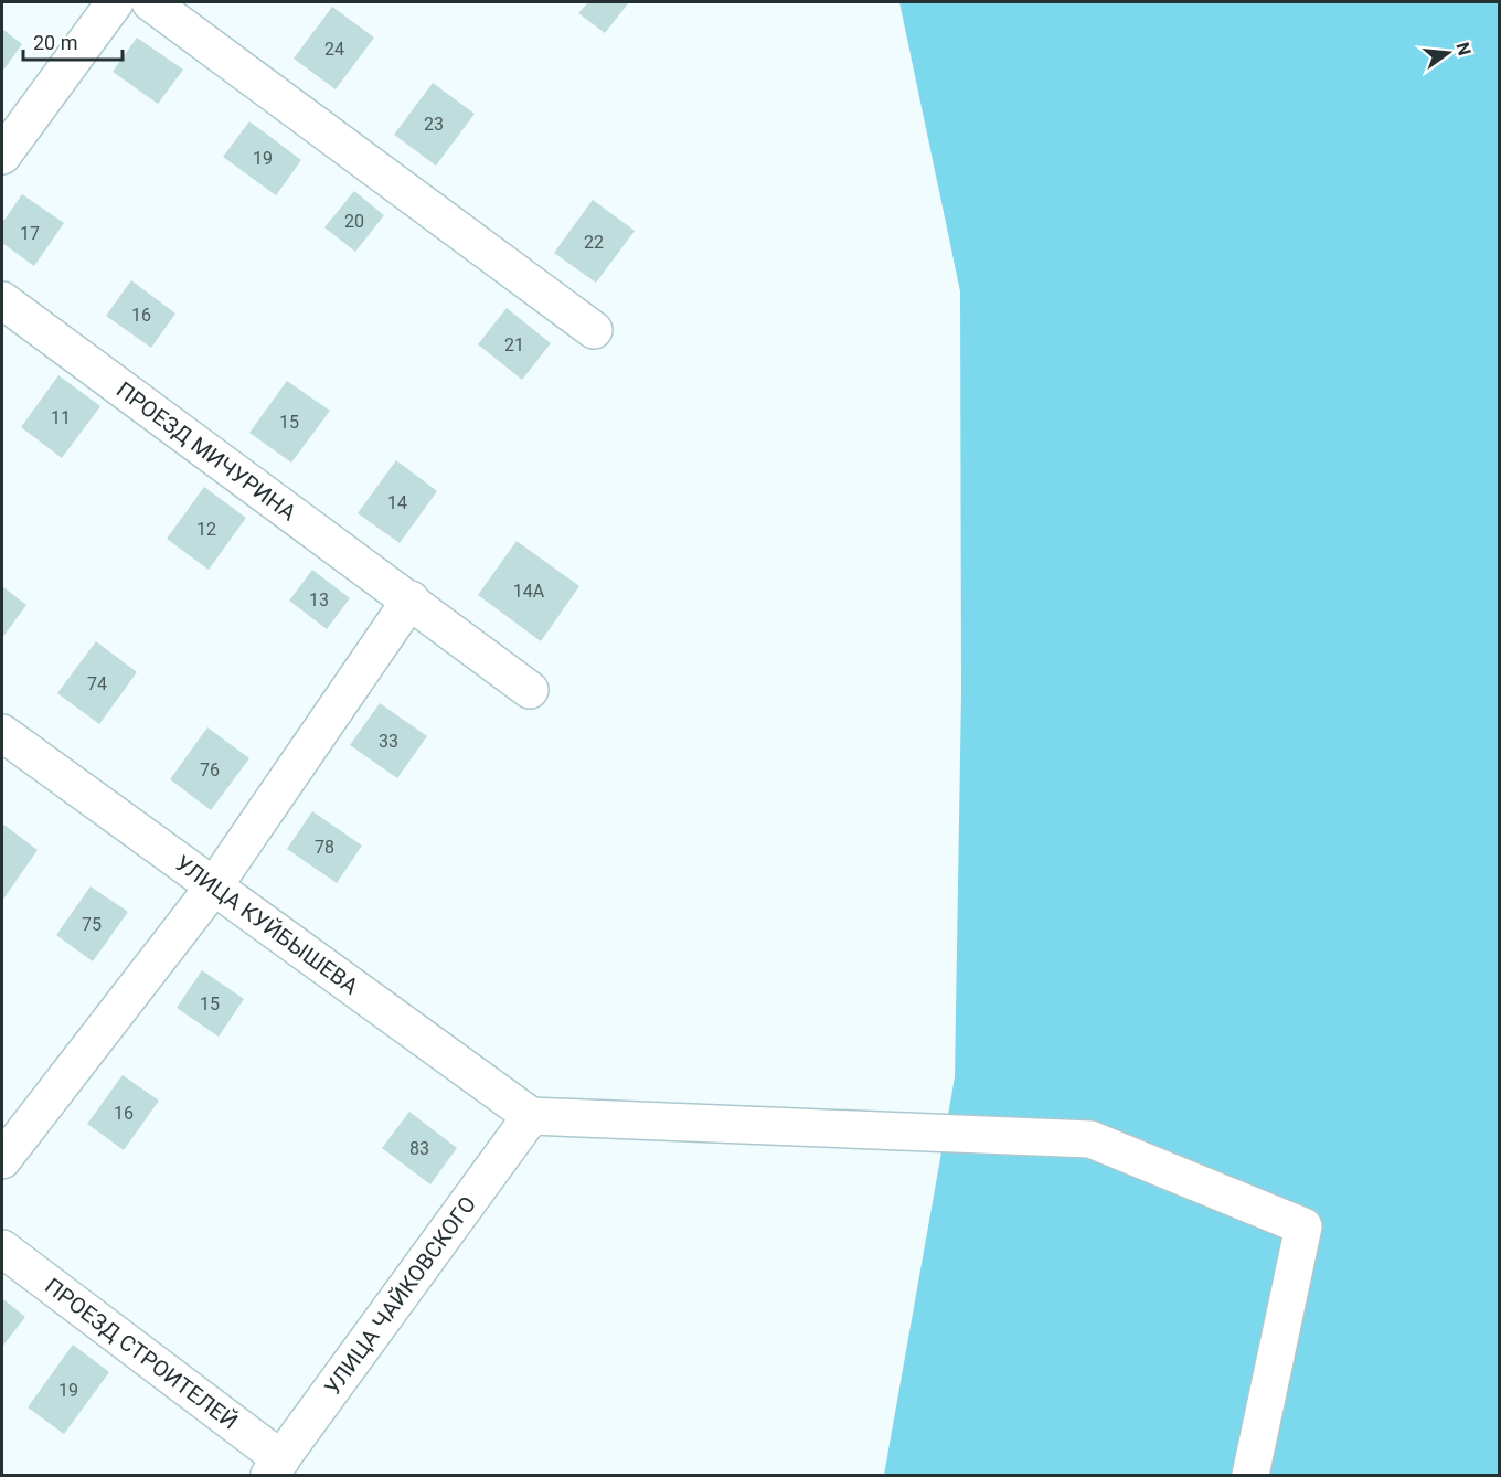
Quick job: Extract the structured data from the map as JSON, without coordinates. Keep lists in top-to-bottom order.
{
  "streets": {
    "street": [
      "ПРОЕЗД МИЧУРИНА",
      "УЛИЦА КУЙБЫШЕВА",
      "УЛИЦА ЧАЙКОВСКОГО",
      "ПРОЕЗД СТРОИТЕЛЕЙ"
    ]
  },
  "crossings": [
    ["УЛИЦА КУЙБЫШЕВА", "УЛИЦА ЧАЙКОВСКОГО"],
    ["УЛИЦА ЧАЙКОВСКОГО", "ПРОЕЗД СТРОИТЕЛЕЙ"]
  ],
  "house_numbers": [
    "24",
    "23",
    "19",
    "20",
    "17",
    "22",
    "16",
    "21",
    "11",
    "15",
    "14",
    "12",
    "14А",
    "13",
    "74",
    "33",
    "76",
    "78",
    "75",
    "15",
    "16",
    "83",
    "19"
  ],
  "scale_bar": "20 m",
  "north": "right"
}
